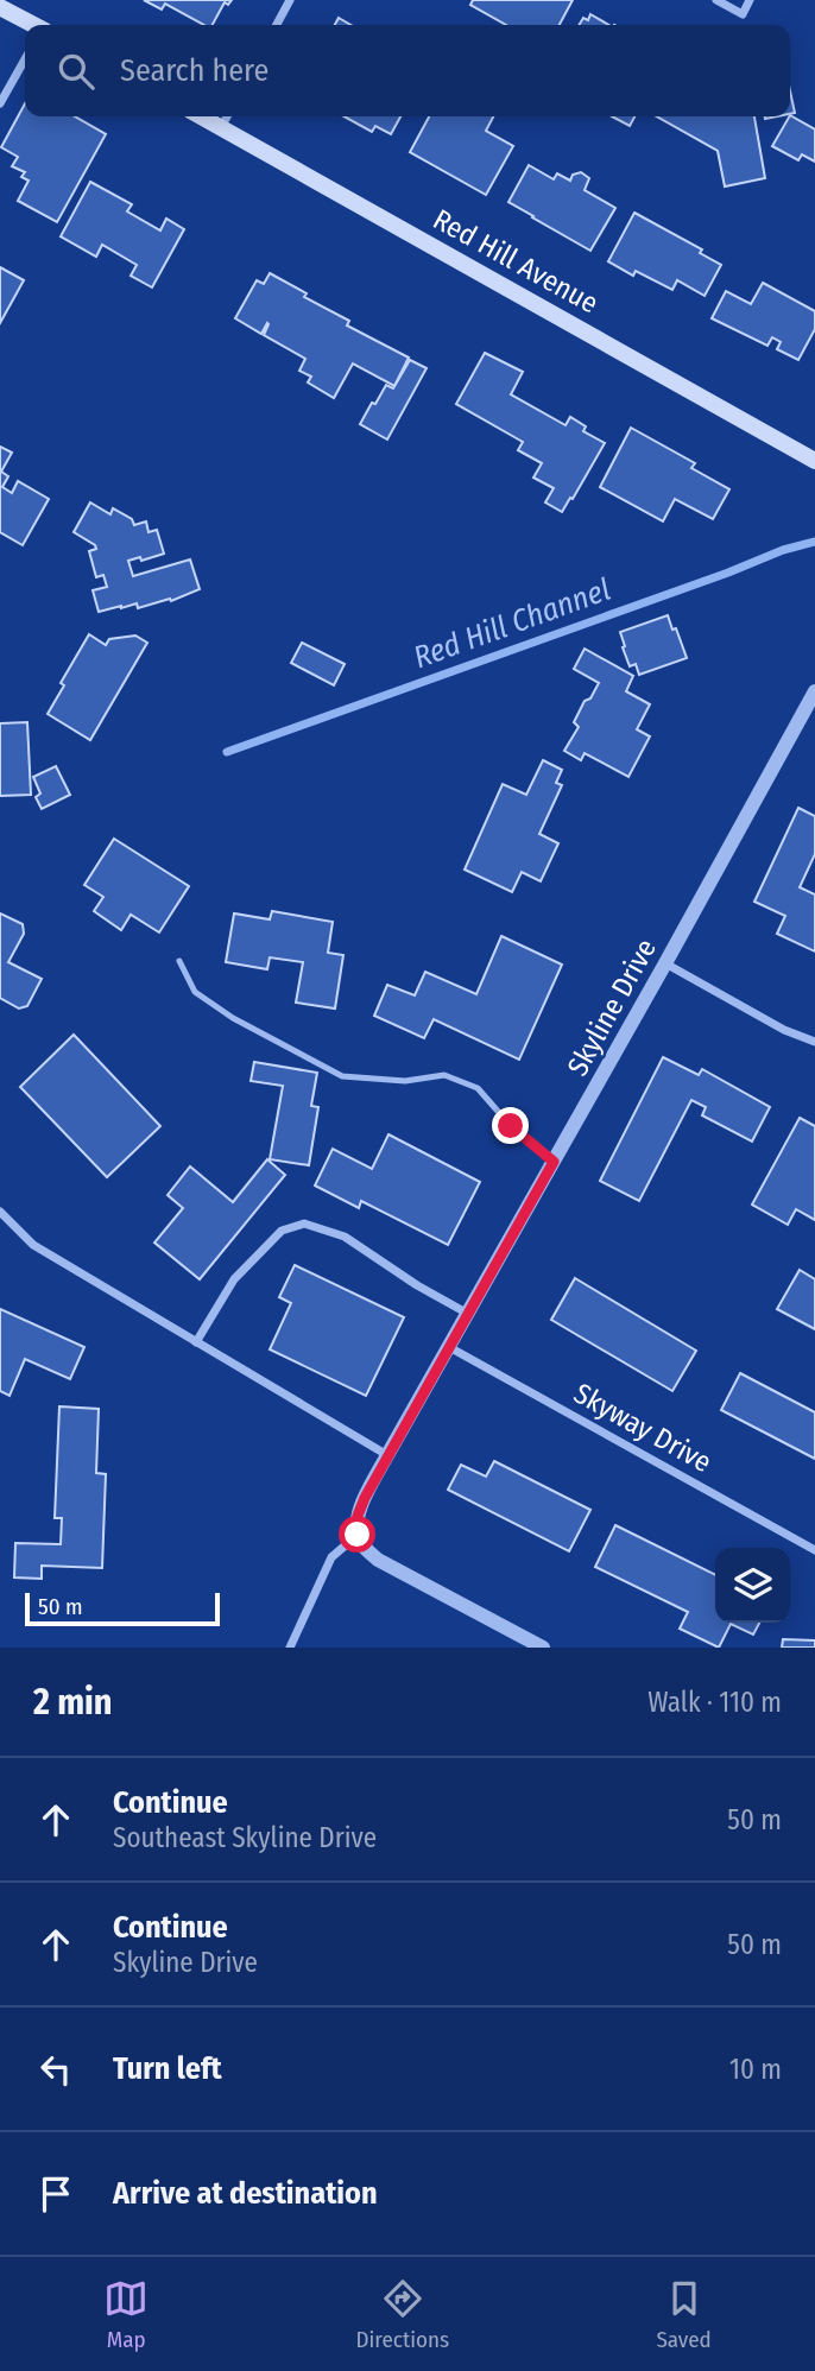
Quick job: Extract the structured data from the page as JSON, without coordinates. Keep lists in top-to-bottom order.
{
  "streets": {
    "main road": ["Red Hill Avenue"],
    "street": ["Skyline Drive", "Skyway Drive"]
  },
  "crossings": [
    ["Skyline Drive", "Skyway Drive"]
  ],
  "water": ["Red Hill Channel"],
  "scale_bar": "50 m",
  "page": {
    "search": "Search here",
    "scale": "50 m",
    "heading": ["2 min", "Walk · 110 m"],
    "list": [
      ["Continue", "Southeast Skyline Drive", "50 m"],
      ["Continue", "Skyline Drive", "50 m"],
      ["Turn left", "10 m"],
      "Arrive at destination"
    ],
    "nav": ["Map", "Directions", "Saved"]
  }
}
